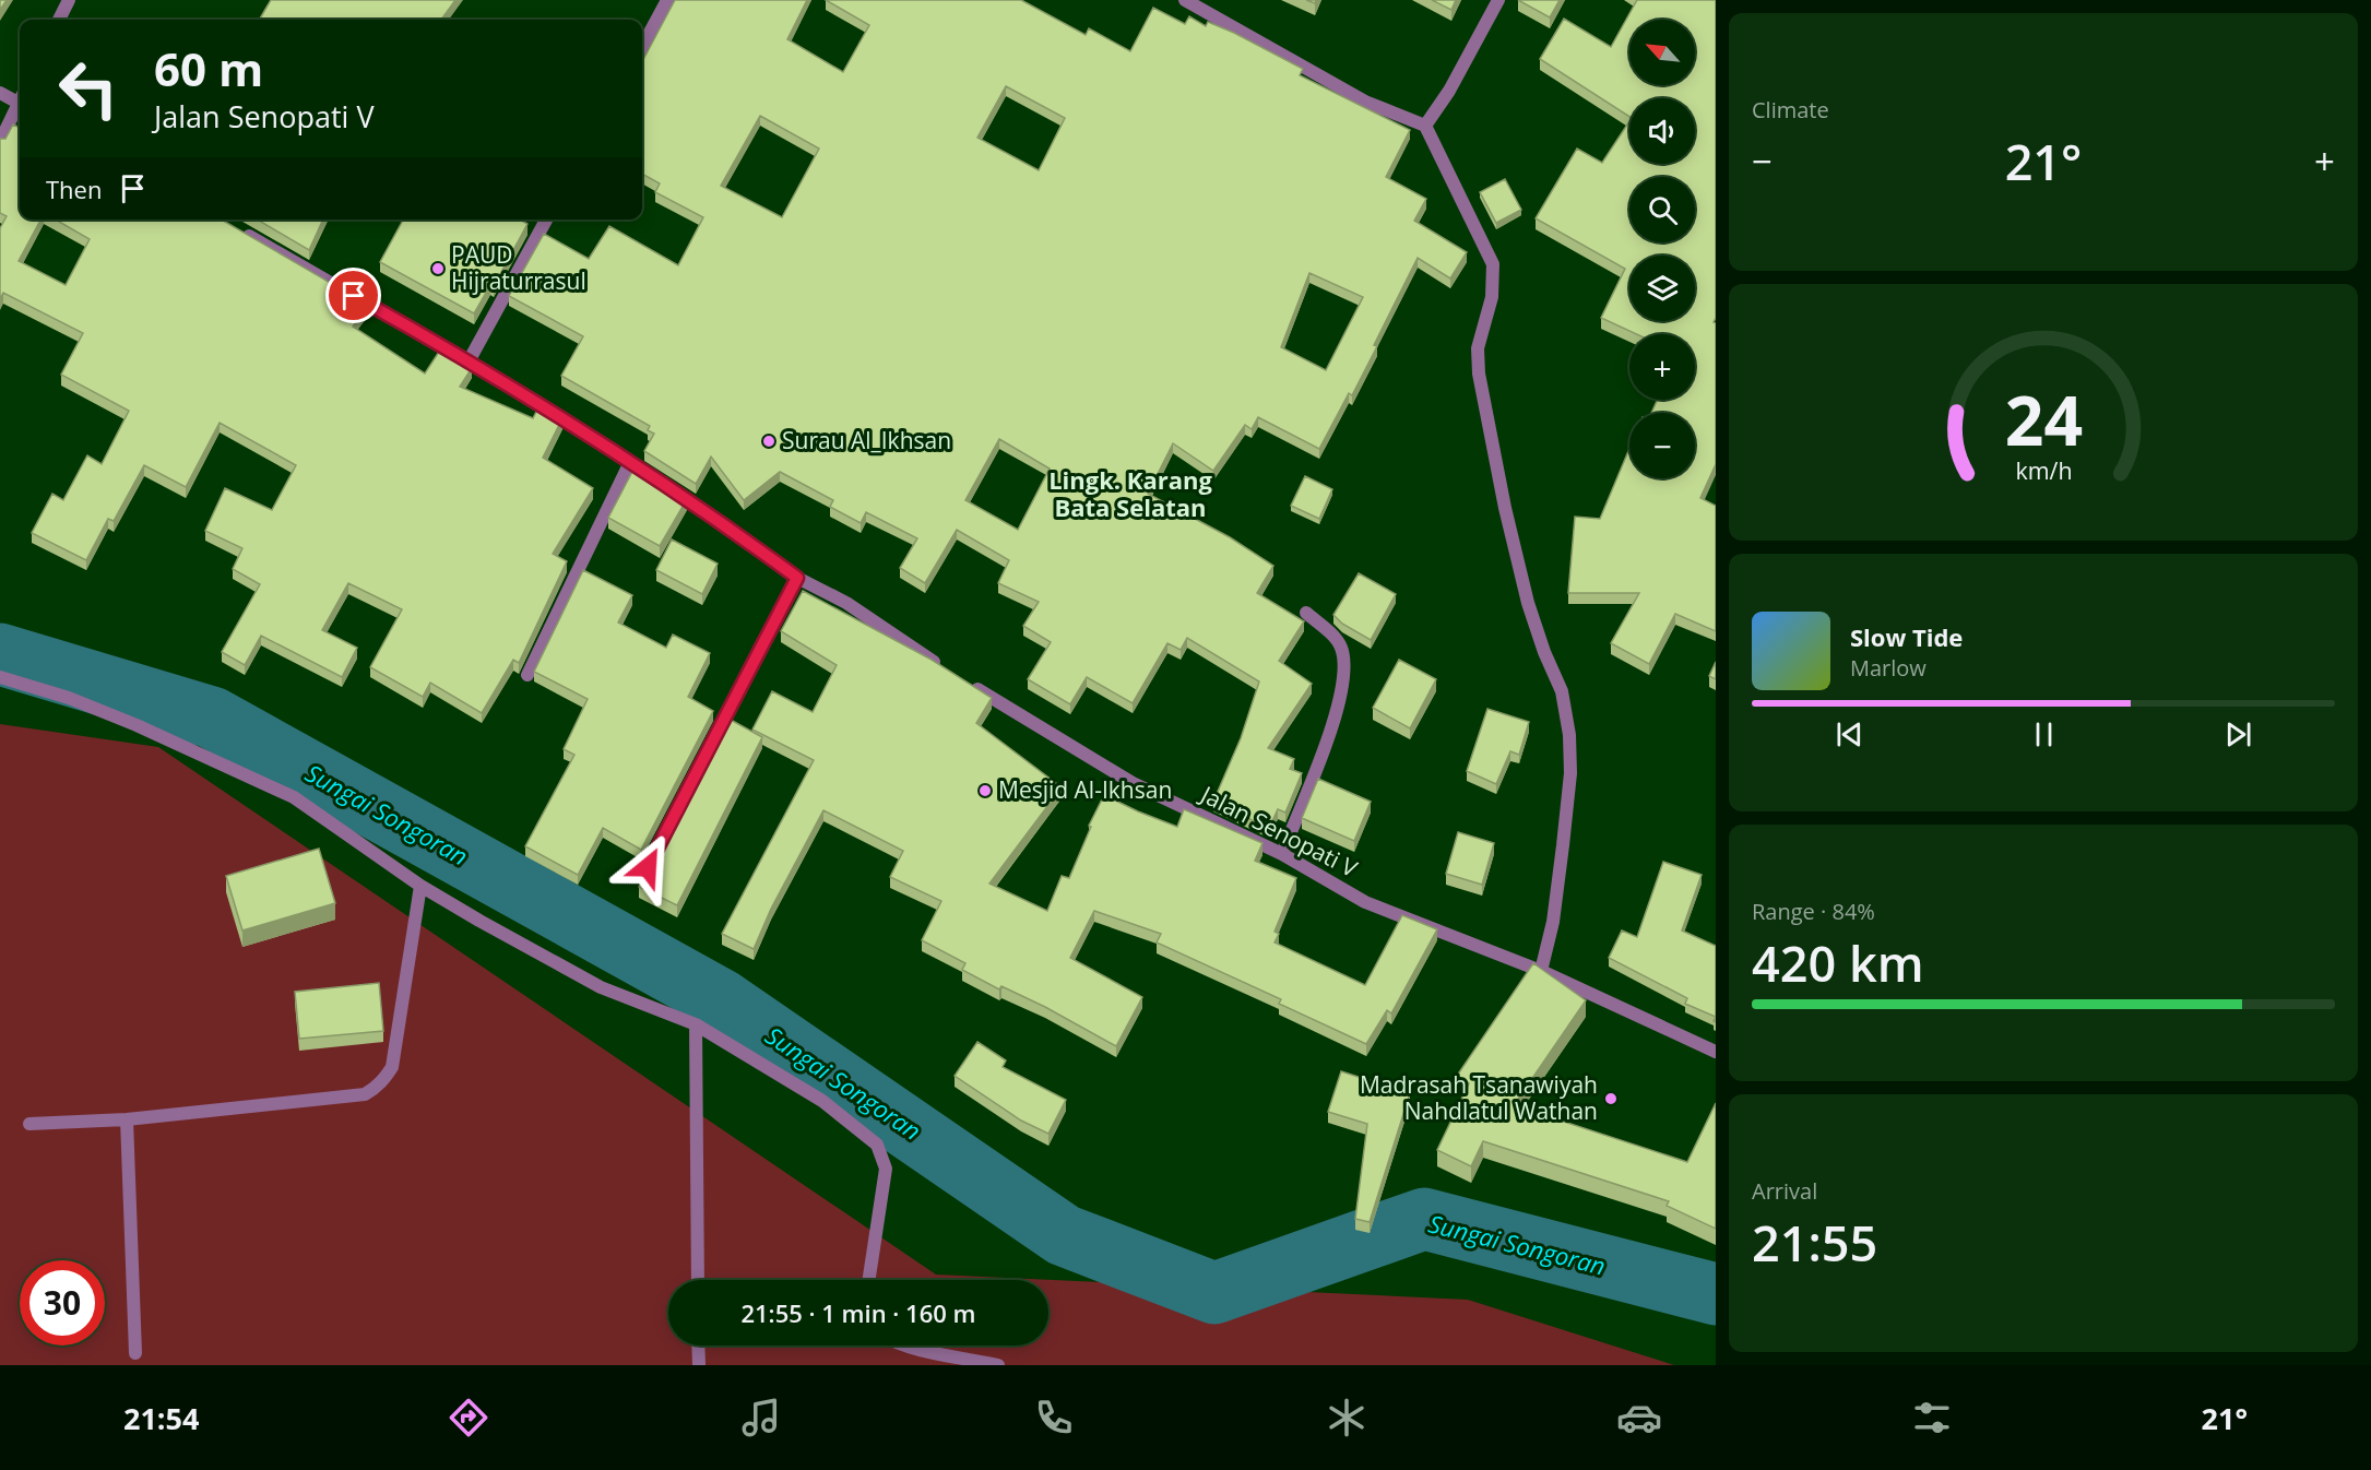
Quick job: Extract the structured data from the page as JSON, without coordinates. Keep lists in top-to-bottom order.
{
  "streets": {
    "street": ["Jalan Senopati V"]
  },
  "districts": ["Lingk. Karang Bata Selatan"],
  "water": ["Sungai Songoran"],
  "places": [
    "PAUD Hijraturrasul",
    "Surau Al_Ikhsan",
    "Mesjid Al-Ikhsan",
    "Madrasah Tsanawiyah Nahdlatul Wathan"
  ],
  "north": "top left",
  "page": {
    "tile": [
      "Climate",
      ["Range · 84%", "420 km"],
      ["Arrival", "21:55"]
    ],
    "map_buttons": ["+", "−"],
    "turn": ["60 m", "Jalan Senopati V"],
    "heat": ["−", "21°", "+"],
    "then": "Then",
    "song": ["Slow Tide", "Marlow"],
    "limit": "30",
    "trip": "21:55 · 1 min · 160 m",
    "tabs": ["21:54", "21°"],
    "gauge": ["24", "km/h"]
  }
}
